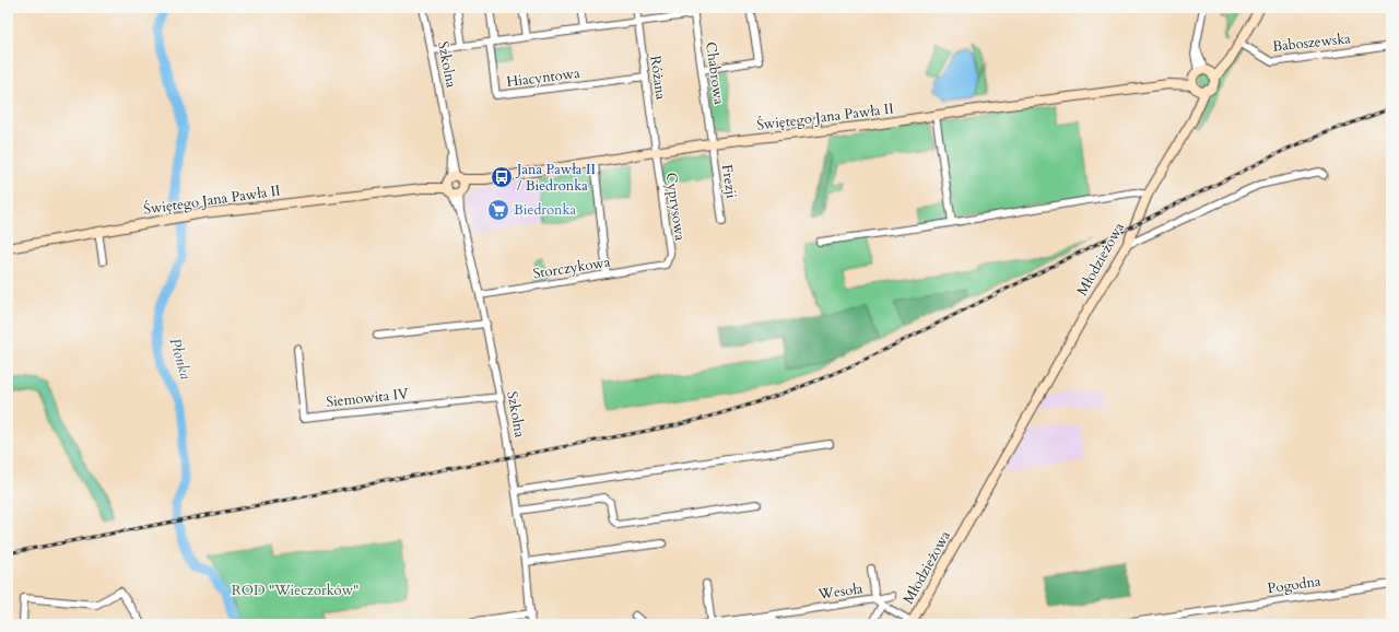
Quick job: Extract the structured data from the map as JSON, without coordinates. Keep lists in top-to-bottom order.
{
  "streets": {
    "street": [
      "Baboszewska",
      "Szkolna",
      "Chabrowa",
      "Hiacyntowa",
      "Różana",
      "Świętego Jana Pawła II",
      "Frezji",
      "Cyprysowa",
      "Młodzieżowa",
      "Storczykowa",
      "Siemowita IV",
      "Pogodna",
      "Wesoła"
    ]
  },
  "crossings": [
    ["Szkolna", "Świętego Jana Pawła II"],
    ["Szkolna", "Storczykowa"],
    ["Szkolna", "Siemowita IV"],
    ["Chabrowa", "Świętego Jana Pawła II"],
    ["Chabrowa", "Frezji"],
    ["Hiacyntowa", "Różana"],
    ["Różana", "Świętego Jana Pawła II"],
    ["Różana", "Cyprysowa"],
    ["Świętego Jana Pawła II", "Frezji"],
    ["Świętego Jana Pawła II", "Cyprysowa"],
    ["Świętego Jana Pawła II", "Młodzieżowa"],
    ["Cyprysowa", "Storczykowa"],
    ["Młodzieżowa", "Wesoła"]
  ],
  "water": ["Płonka"],
  "parks": ["ROD \"Wieczorków\""],
  "places": {
    "bus stop": ["Jana Pawła II / Biedronka"],
    "supermarket": ["Biedronka"]
  }
}
